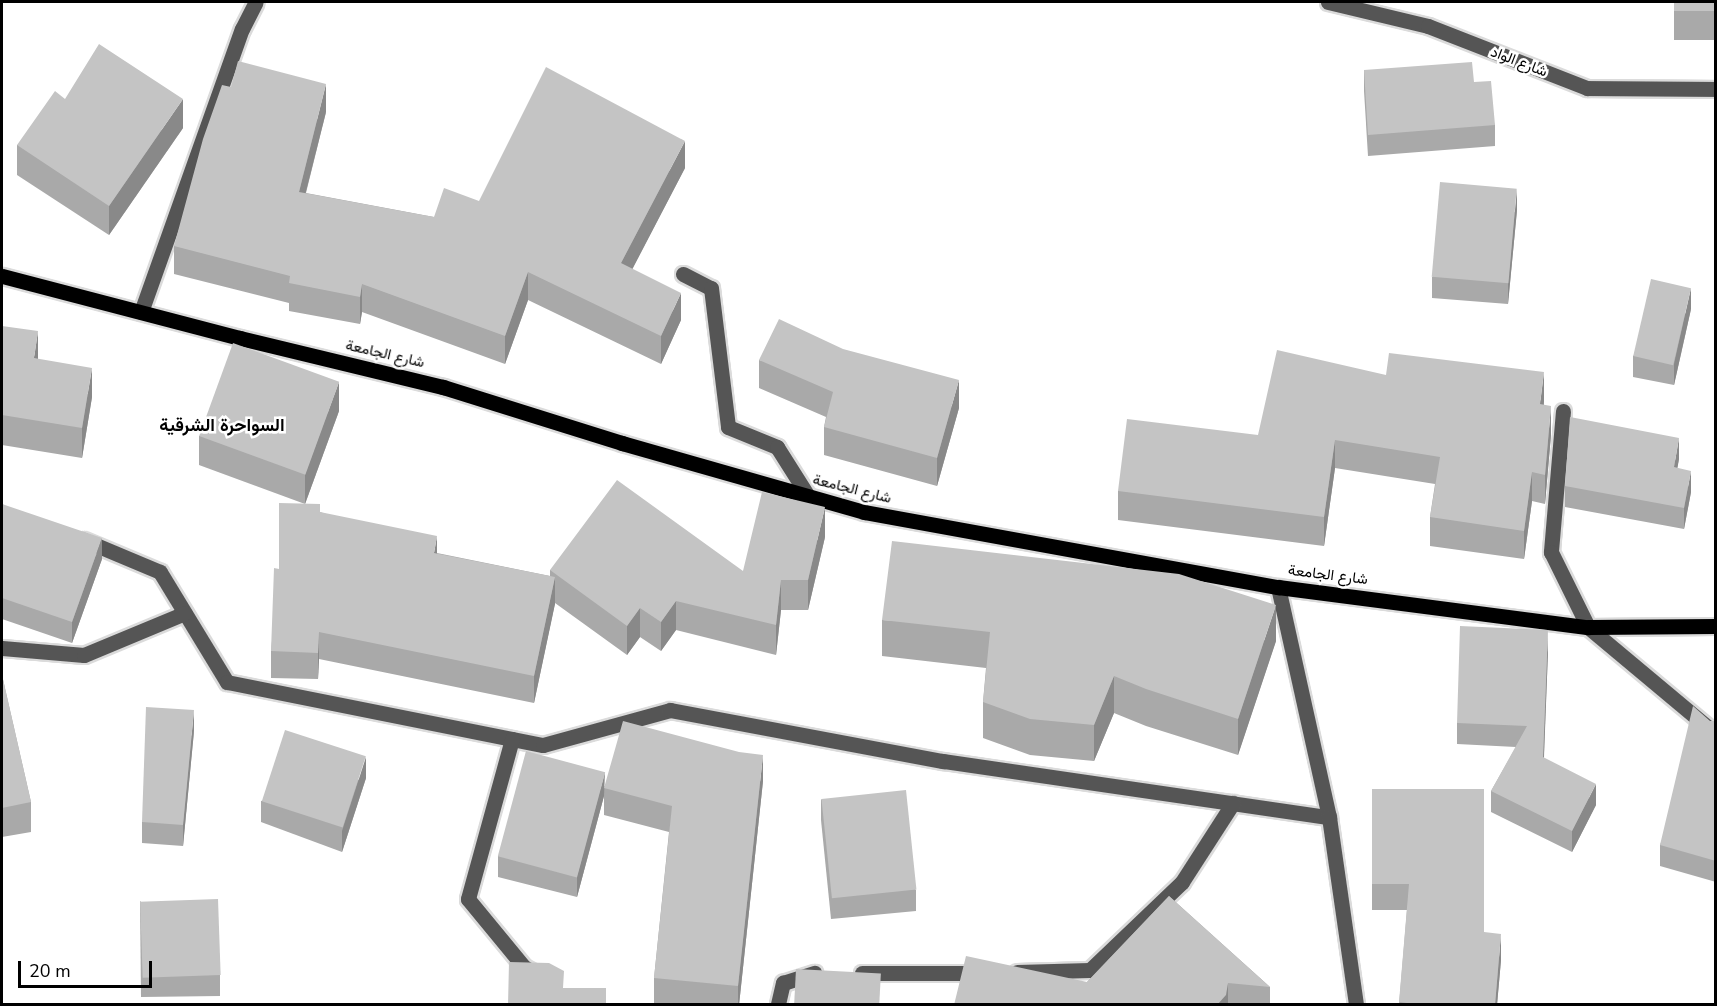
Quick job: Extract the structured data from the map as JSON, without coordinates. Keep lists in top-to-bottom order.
{
  "streets": {
    "main road": ["شارع الجامعة"],
    "street": ["شارع الواد"]
  },
  "districts": ["السواحرة الشرقية"],
  "scale_bar": "20 m"
}
